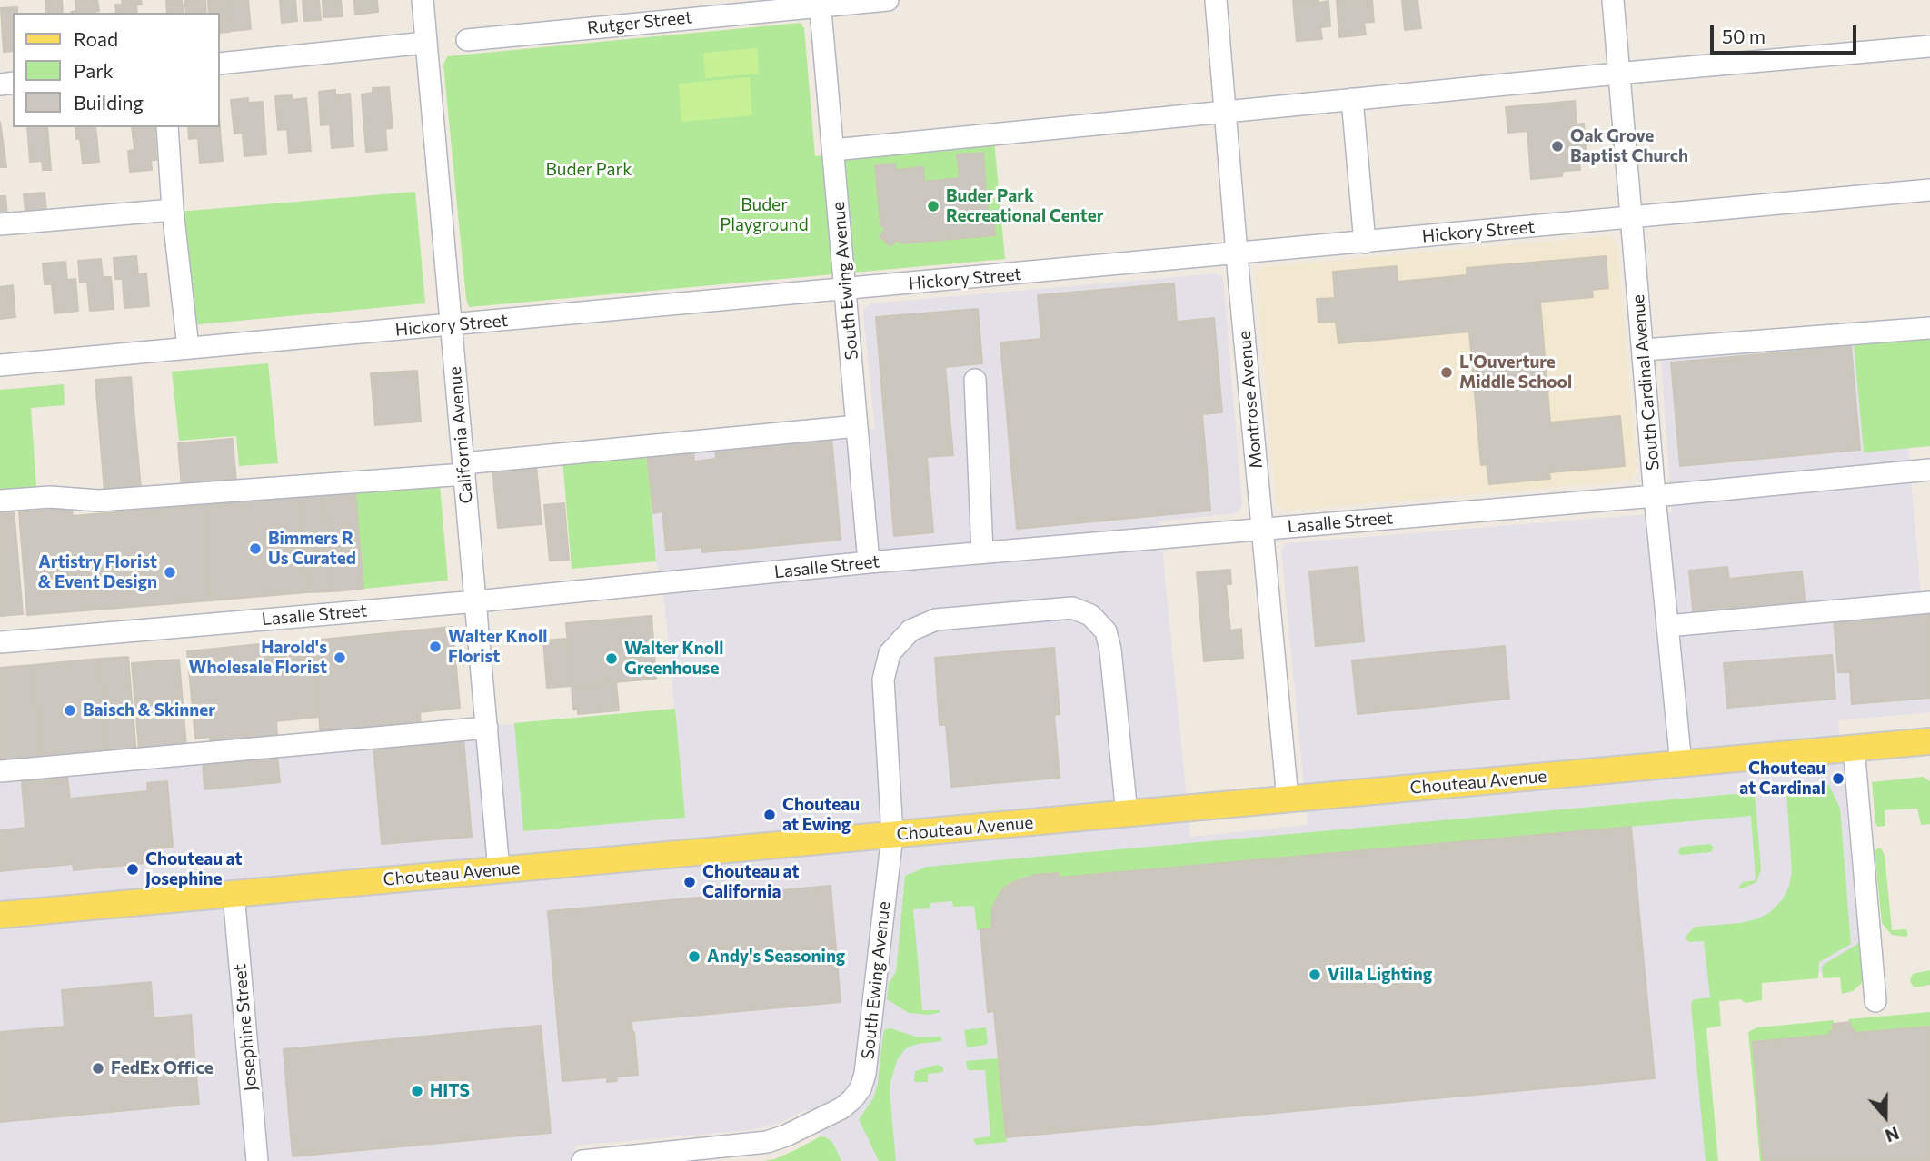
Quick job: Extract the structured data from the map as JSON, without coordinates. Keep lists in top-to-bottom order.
{
  "streets": {
    "main road": ["Chouteau Avenue"],
    "street": [
      "Rutger Street",
      "Hickory Street",
      "South Ewing Avenue",
      "South Cardinal Avenue",
      "Montrose Avenue",
      "California Avenue",
      "Lasalle Street",
      "Josephine Street"
    ]
  },
  "crossings": [
    ["Rutger Street", "South Ewing Avenue"],
    ["Hickory Street", "South Ewing Avenue"],
    ["Hickory Street", "South Cardinal Avenue"],
    ["Hickory Street", "Montrose Avenue"],
    ["Hickory Street", "California Avenue"],
    ["South Ewing Avenue", "Lasalle Street"],
    ["South Ewing Avenue", "Chouteau Avenue"],
    ["South Cardinal Avenue", "Lasalle Street"],
    ["South Cardinal Avenue", "Chouteau Avenue"],
    ["Montrose Avenue", "Lasalle Street"],
    ["Montrose Avenue", "Chouteau Avenue"],
    ["California Avenue", "Lasalle Street"],
    ["California Avenue", "Chouteau Avenue"],
    ["Chouteau Avenue", "Josephine Street"]
  ],
  "parks": ["Buder Park", "Buder Playground"],
  "places": [
    "Oak Grove Baptist Church",
    "Buder Park Recreational Center",
    "L'Ouverture Middle School",
    "Bimmers R Us Curated",
    "Artistry Florist & Event Design",
    "Walter Knoll Florist",
    "Harold's Wholesale Florist",
    "Walter Knoll Greenhouse",
    "Baisch & Skinner",
    "Chouteau at Cardinal",
    "Chouteau at Ewing",
    "Chouteau at Josephine",
    "Chouteau at California",
    "Andy's Seasoning",
    "Villa Lighting",
    "FedEx Office",
    "HITS"
  ],
  "legend": ["Road", "Park", "Building"],
  "scale_bar": "50 m",
  "north": "bottom"
}
